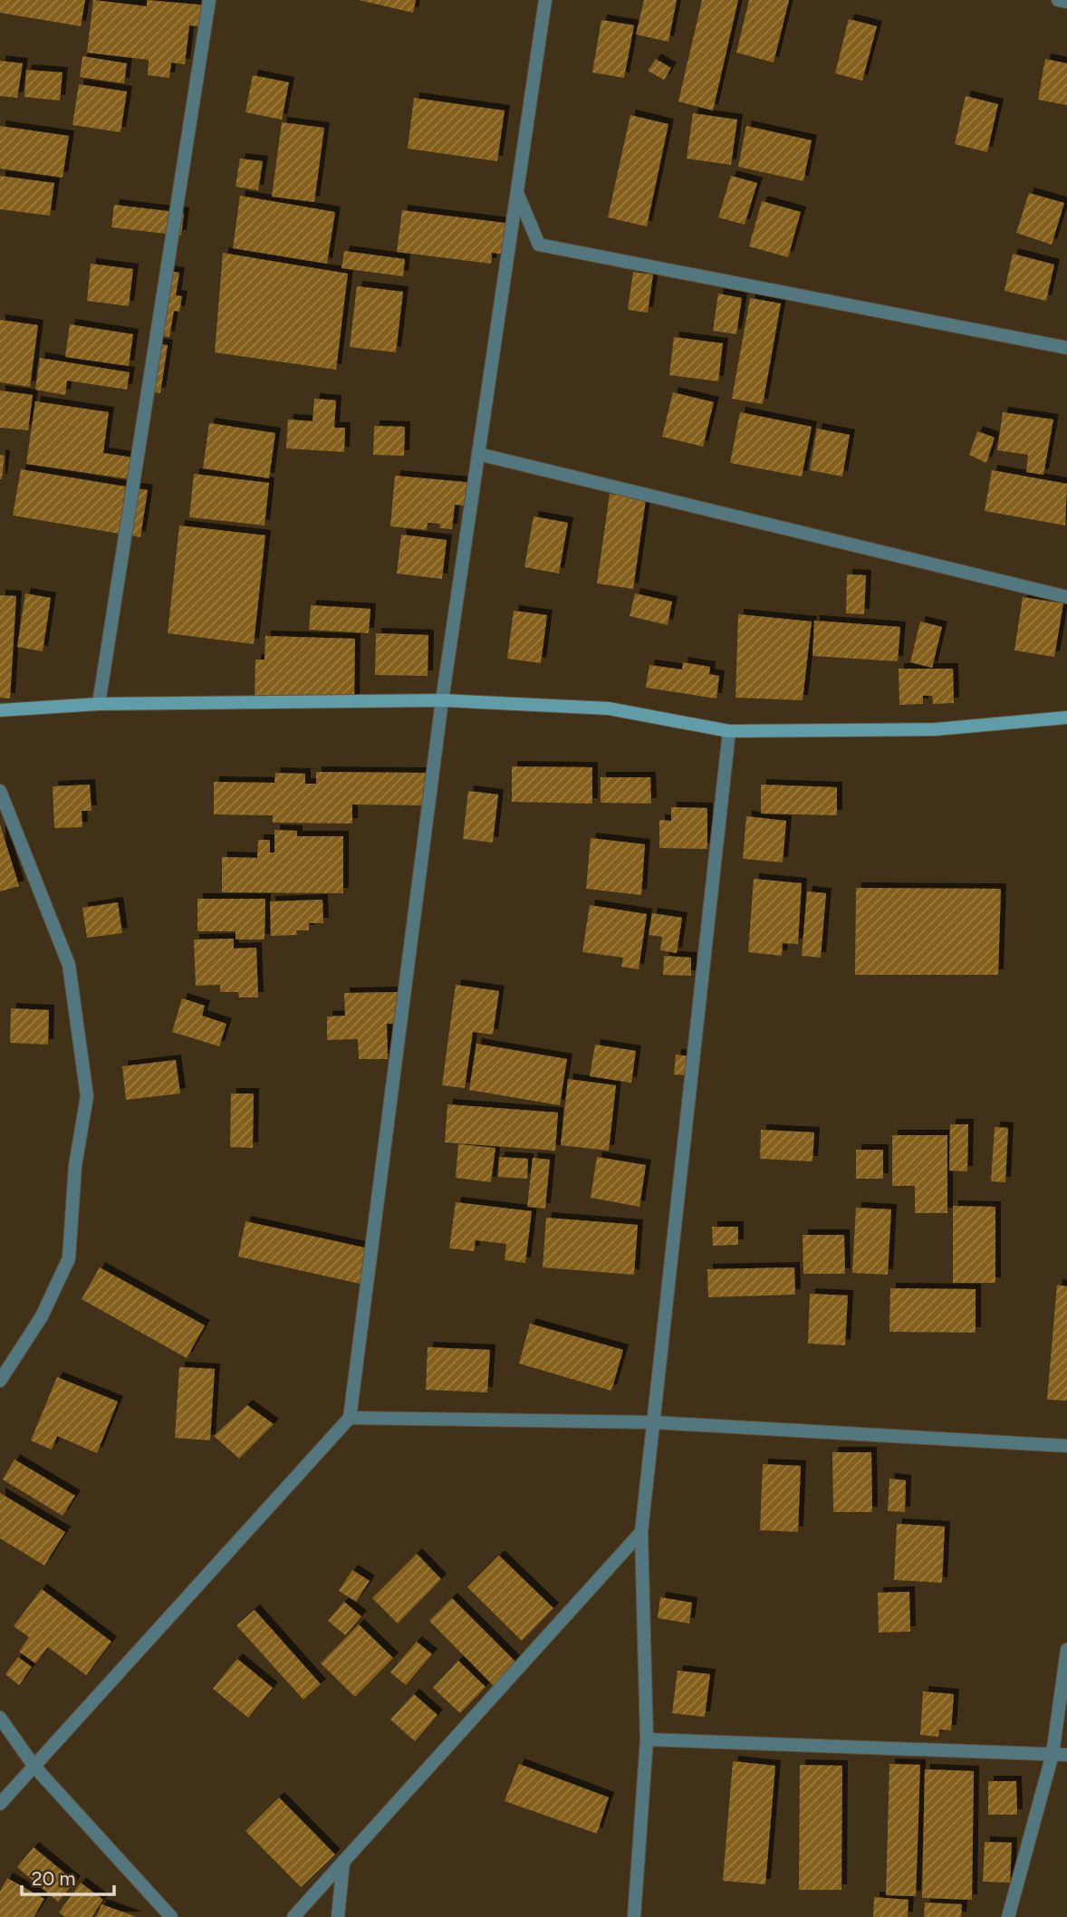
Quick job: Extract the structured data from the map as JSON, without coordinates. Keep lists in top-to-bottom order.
{
  "scale_bar": "20 m"
}
